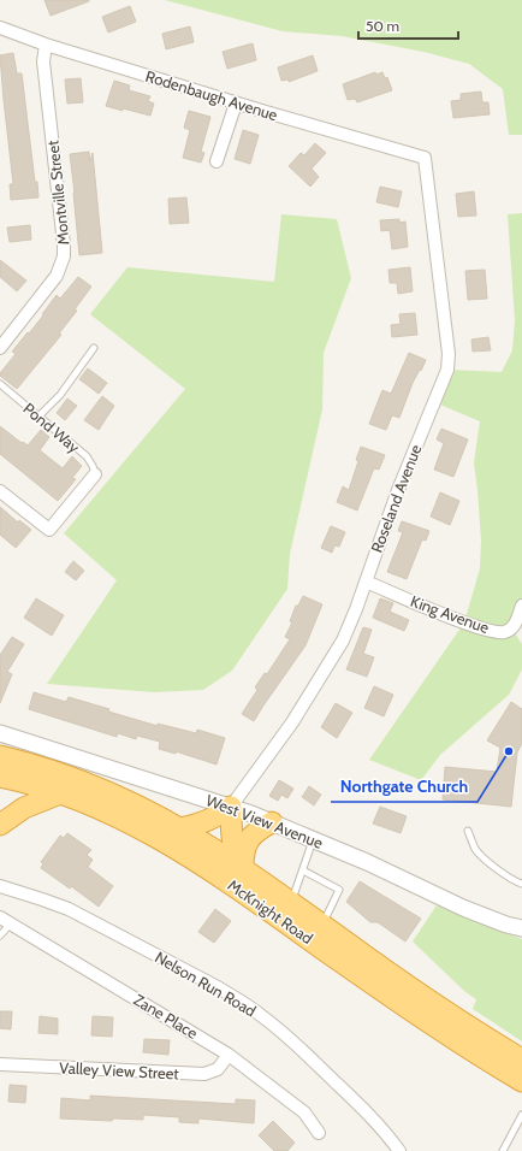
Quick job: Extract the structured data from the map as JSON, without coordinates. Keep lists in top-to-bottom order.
{
  "streets": {
    "highway": ["McKnight Road"],
    "street": [
      "Rodenbaugh Avenue",
      "Montville Street",
      "Roseland Avenue",
      "King Avenue",
      "West View Avenue",
      "Nelson Run Road",
      "Zane Place",
      "Valley View Street"
    ],
    "lane": ["Pond Way"]
  },
  "crossings": [
    ["Rodenbaugh Avenue", "Montville Street"],
    ["Rodenbaugh Avenue", "Roseland Avenue"],
    ["Roseland Avenue", "King Avenue"],
    ["Roseland Avenue", "West View Avenue"],
    ["Zane Place", "Valley View Street"]
  ],
  "places": ["Northgate Church"],
  "scale_bar": "50 m"
}
